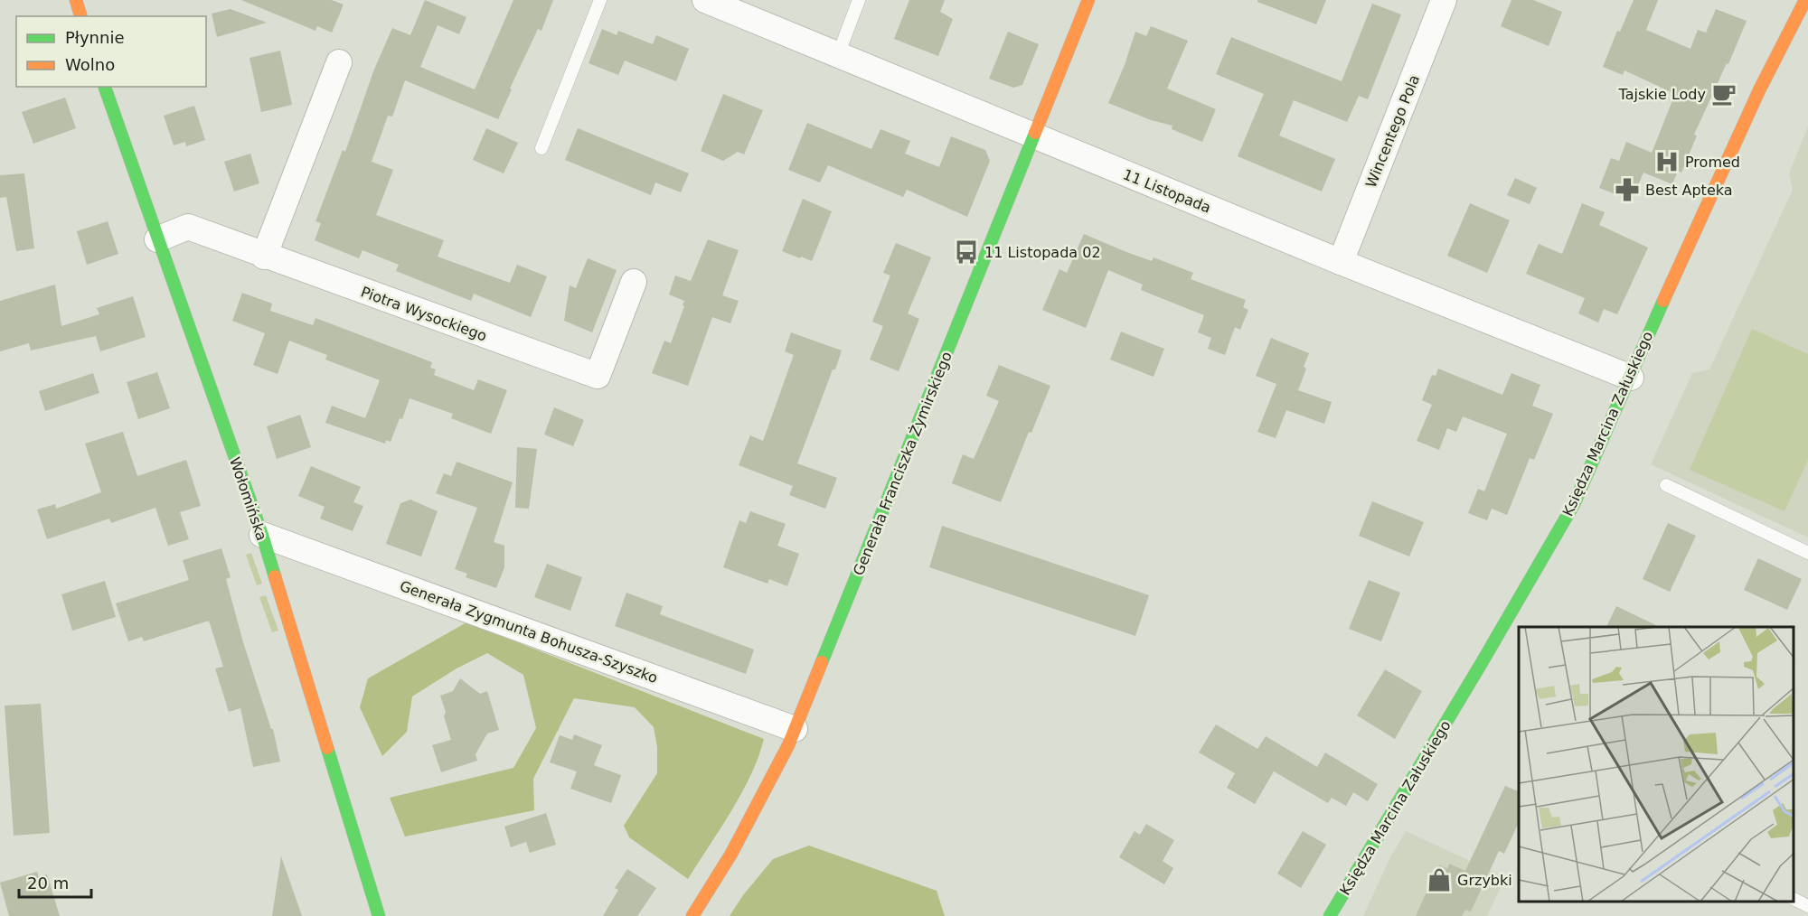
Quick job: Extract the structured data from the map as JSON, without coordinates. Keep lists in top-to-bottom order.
{
  "streets": {
    "street": [
      "Wincentego Pola",
      "11 Listopada",
      "Piotra Wysockiego",
      "Księdza Marcina Załuskiego",
      "Generała Franciszka Żymirskiego",
      "Wołomińska",
      "Generała Zygmunta Bohusza-Szyszko"
    ]
  },
  "crossings": [
    ["Wincentego Pola", "11 Listopada"],
    ["11 Listopada", "Księdza Marcina Załuskiego"],
    ["11 Listopada", "Generała Franciszka Żymirskiego"],
    ["Piotra Wysockiego", "Wołomińska"],
    ["Generała Franciszka Żymirskiego", "Generała Zygmunta Bohusza-Szyszko"],
    ["Wołomińska", "Generała Zygmunta Bohusza-Szyszko"]
  ],
  "places": {
    "cafe": ["Tajskie Lody"],
    "hospital": ["Promed"],
    "pharmacy": ["Best Apteka"],
    "bus stop": ["11 Listopada 02"],
    "shop": ["Grzybki"]
  },
  "legend": ["Płynnie", "Wolno"],
  "scale_bar": "20 m"
}
